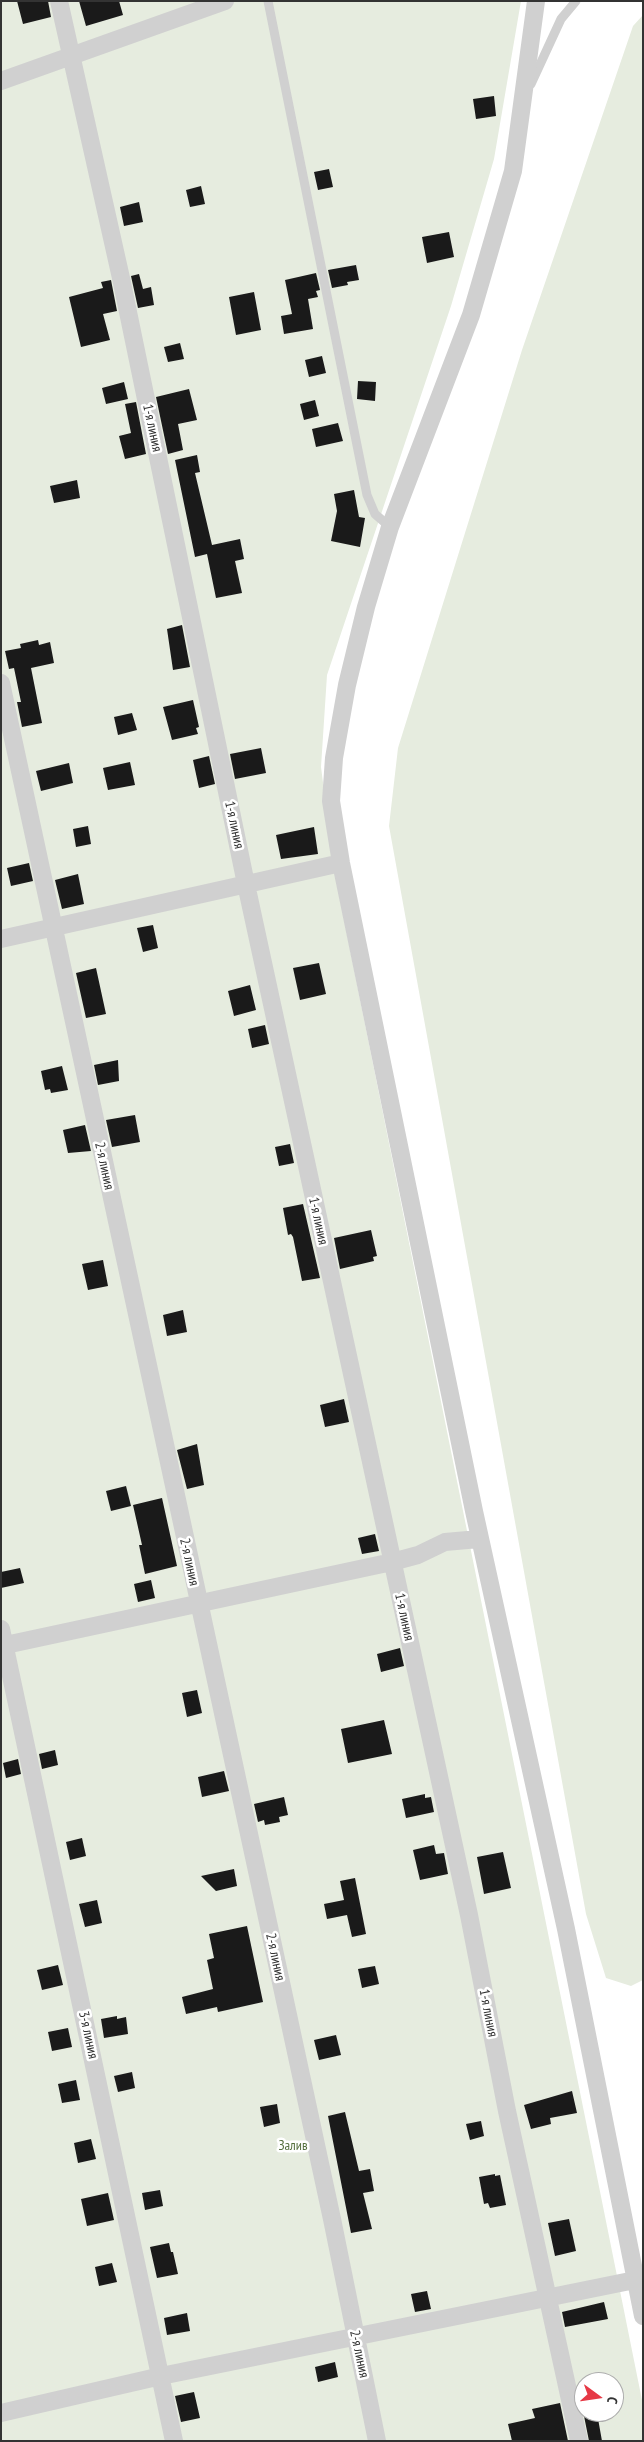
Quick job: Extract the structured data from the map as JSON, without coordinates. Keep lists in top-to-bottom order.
{
  "streets": {
    "street": ["1-я линия", "2-я линия", "3-я линия"]
  },
  "parks": ["Залив"],
  "north": "right"
}
